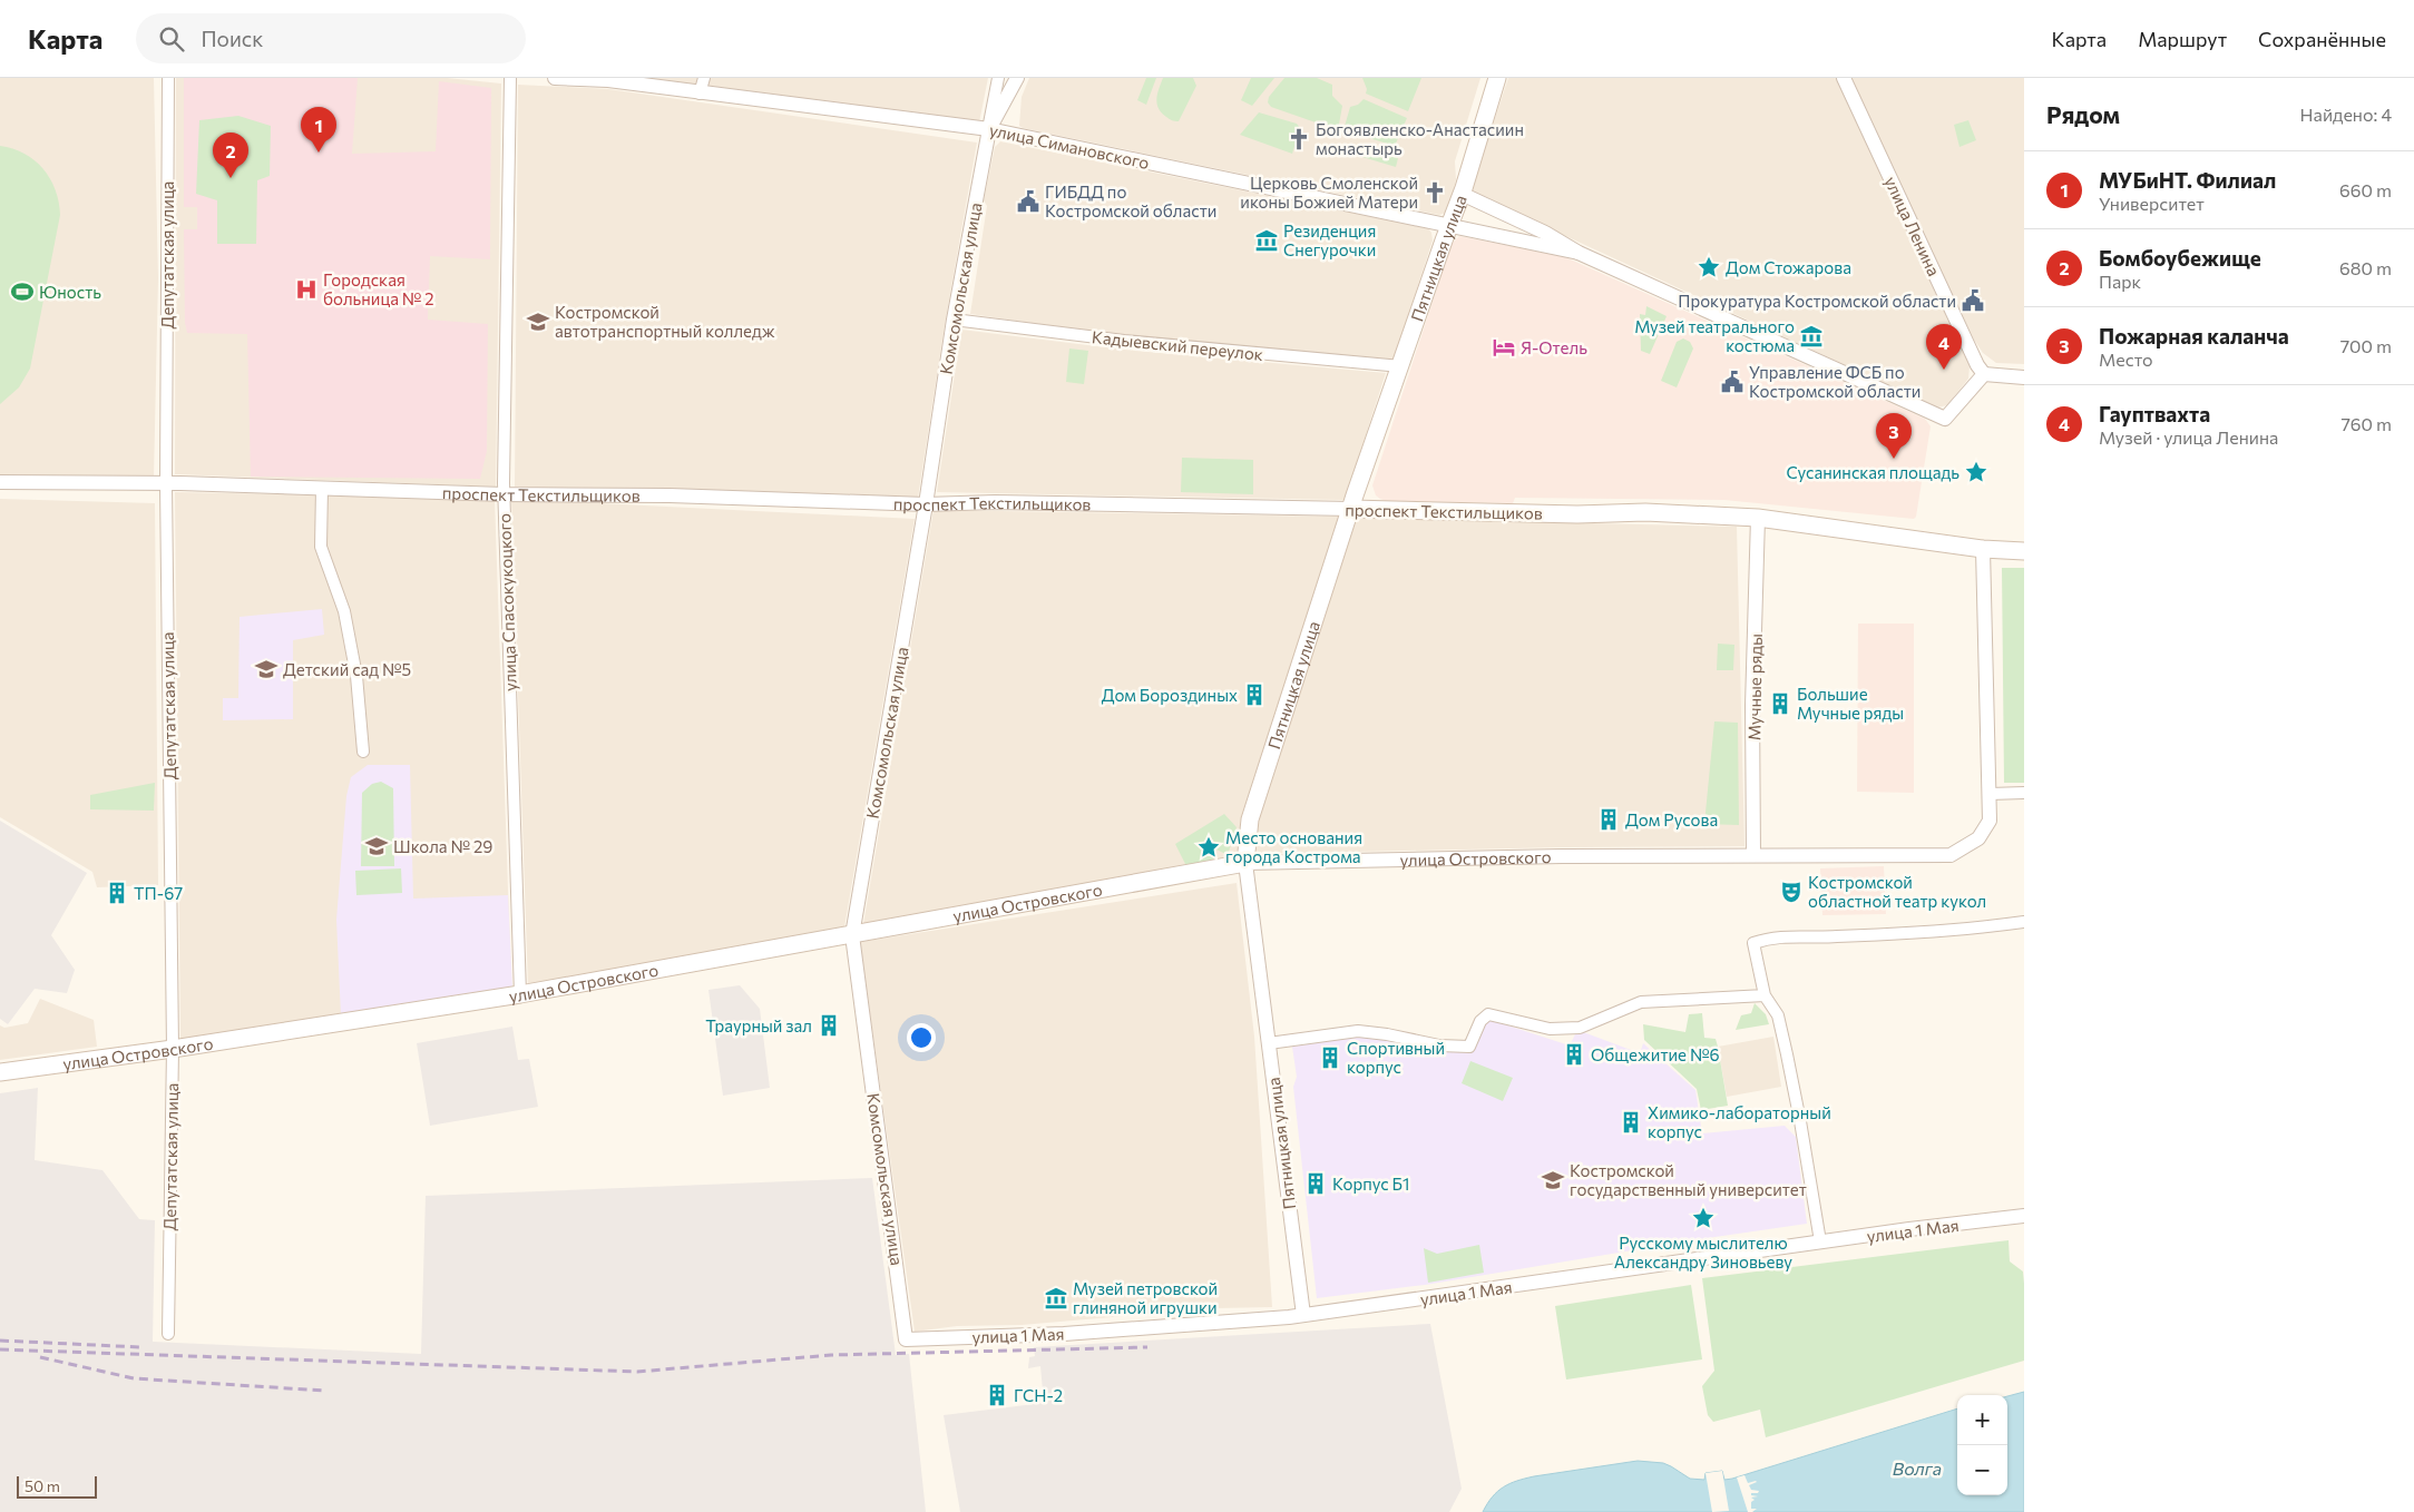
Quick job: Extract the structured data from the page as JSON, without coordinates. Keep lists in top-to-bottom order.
{
  "streets": {
    "main road": ["Пятницкая улица", "проспект Текстильщиков", "улица Островского"],
    "street": [
      "улица Симановского",
      "улица Ленина",
      "Депутатская улица",
      "Комсомольская улица",
      "Кадыевский переулок",
      "улица Спасокукоцкого",
      "Мучные ряды",
      "улица 1 Мая"
    ]
  },
  "crossings": [
    ["улица Симановского", "улица Ленина"],
    ["улица Симановского", "Пятницкая улица"],
    ["улица Симановского", "Комсомольская улица"],
    ["Депутатская улица", "проспект Текстильщиков"],
    ["Депутатская улица", "улица Островского"],
    ["Пятницкая улица", "Кадыевский переулок"],
    ["Пятницкая улица", "проспект Текстильщиков"],
    ["Пятницкая улица", "улица Островского"],
    ["Пятницкая улица", "улица 1 Мая"],
    ["Комсомольская улица", "Кадыевский переулок"],
    ["Комсомольская улица", "проспект Текстильщиков"],
    ["Комсомольская улица", "улица Островского"],
    ["Комсомольская улица", "улица 1 Мая"],
    ["проспект Текстильщиков", "улица Спасокукоцкого"],
    ["проспект Текстильщиков", "Мучные ряды"],
    ["улица Спасокукоцкого", "улица Островского"],
    ["Мучные ряды", "улица Островского"]
  ],
  "water": ["Волга"],
  "places": {
    "church": ["Богоявленско-Анастасиин монастырь", "Церковь Смоленской иконы Божией Матери"],
    "public building": ["ГИБДД по Костромской области", "Прокуратура Костромской области", "Управление ФСБ по Костромской области"],
    "museum": ["Резиденция Снегурочки", "Музей театрального костюма", "Музей петровской глиняной игрушки"],
    "place": [
      "Дом Стожарова",
      "Сусанинская площадь",
      "Место основания города Кострома",
      "Русскому мыслителю Александру Зиновьеву"
    ],
    "hospital": ["Городская больница № 2"],
    "sports": ["Юность"],
    "school or university": [
      "Костромской автотранспортный колледж",
      "Детский сад №5",
      "Школа № 29",
      "Костромской государственный университет"
    ],
    "hotel": ["Я-Отель"],
    "building": [
      "Дом Бороздиных",
      "Большие Мучные ряды",
      "Дом Русова",
      "ТП-67",
      "Траурный зал",
      "Общежитие №6",
      "Спортивный корпус",
      "Химико-лабораторный корпус",
      "Корпус Б1",
      "ГСН-2"
    ],
    "theatre": ["Костромской областной театр кукол"]
  },
  "scale_bar": "50 m",
  "page": {
    "header": "Карта",
    "search": "Поиск",
    "nav": ["Карта", "Маршрут", "Сохранённые"],
    "heading": ["Рядом", "Найдено: 4"],
    "pins": [
      "1",
      "2",
      "4",
      "3"
    ],
    "list": [
      {
        "mark": "1",
        "name": "МУБиНТ. Филиал",
        "note": "Университет",
        "value": "660 m"
      },
      {
        "mark": "2",
        "name": "Бомбоубежище",
        "note": "Парк",
        "value": "680 m"
      },
      {
        "mark": "3",
        "name": "Пожарная каланча",
        "note": "Место",
        "value": "700 m"
      },
      {
        "mark": "4",
        "name": "Гауптвахта",
        "note": "Музей · улица Ленина",
        "value": "760 m"
      }
    ],
    "map_buttons": ["+", "−"],
    "scale": "50 m"
  }
}
